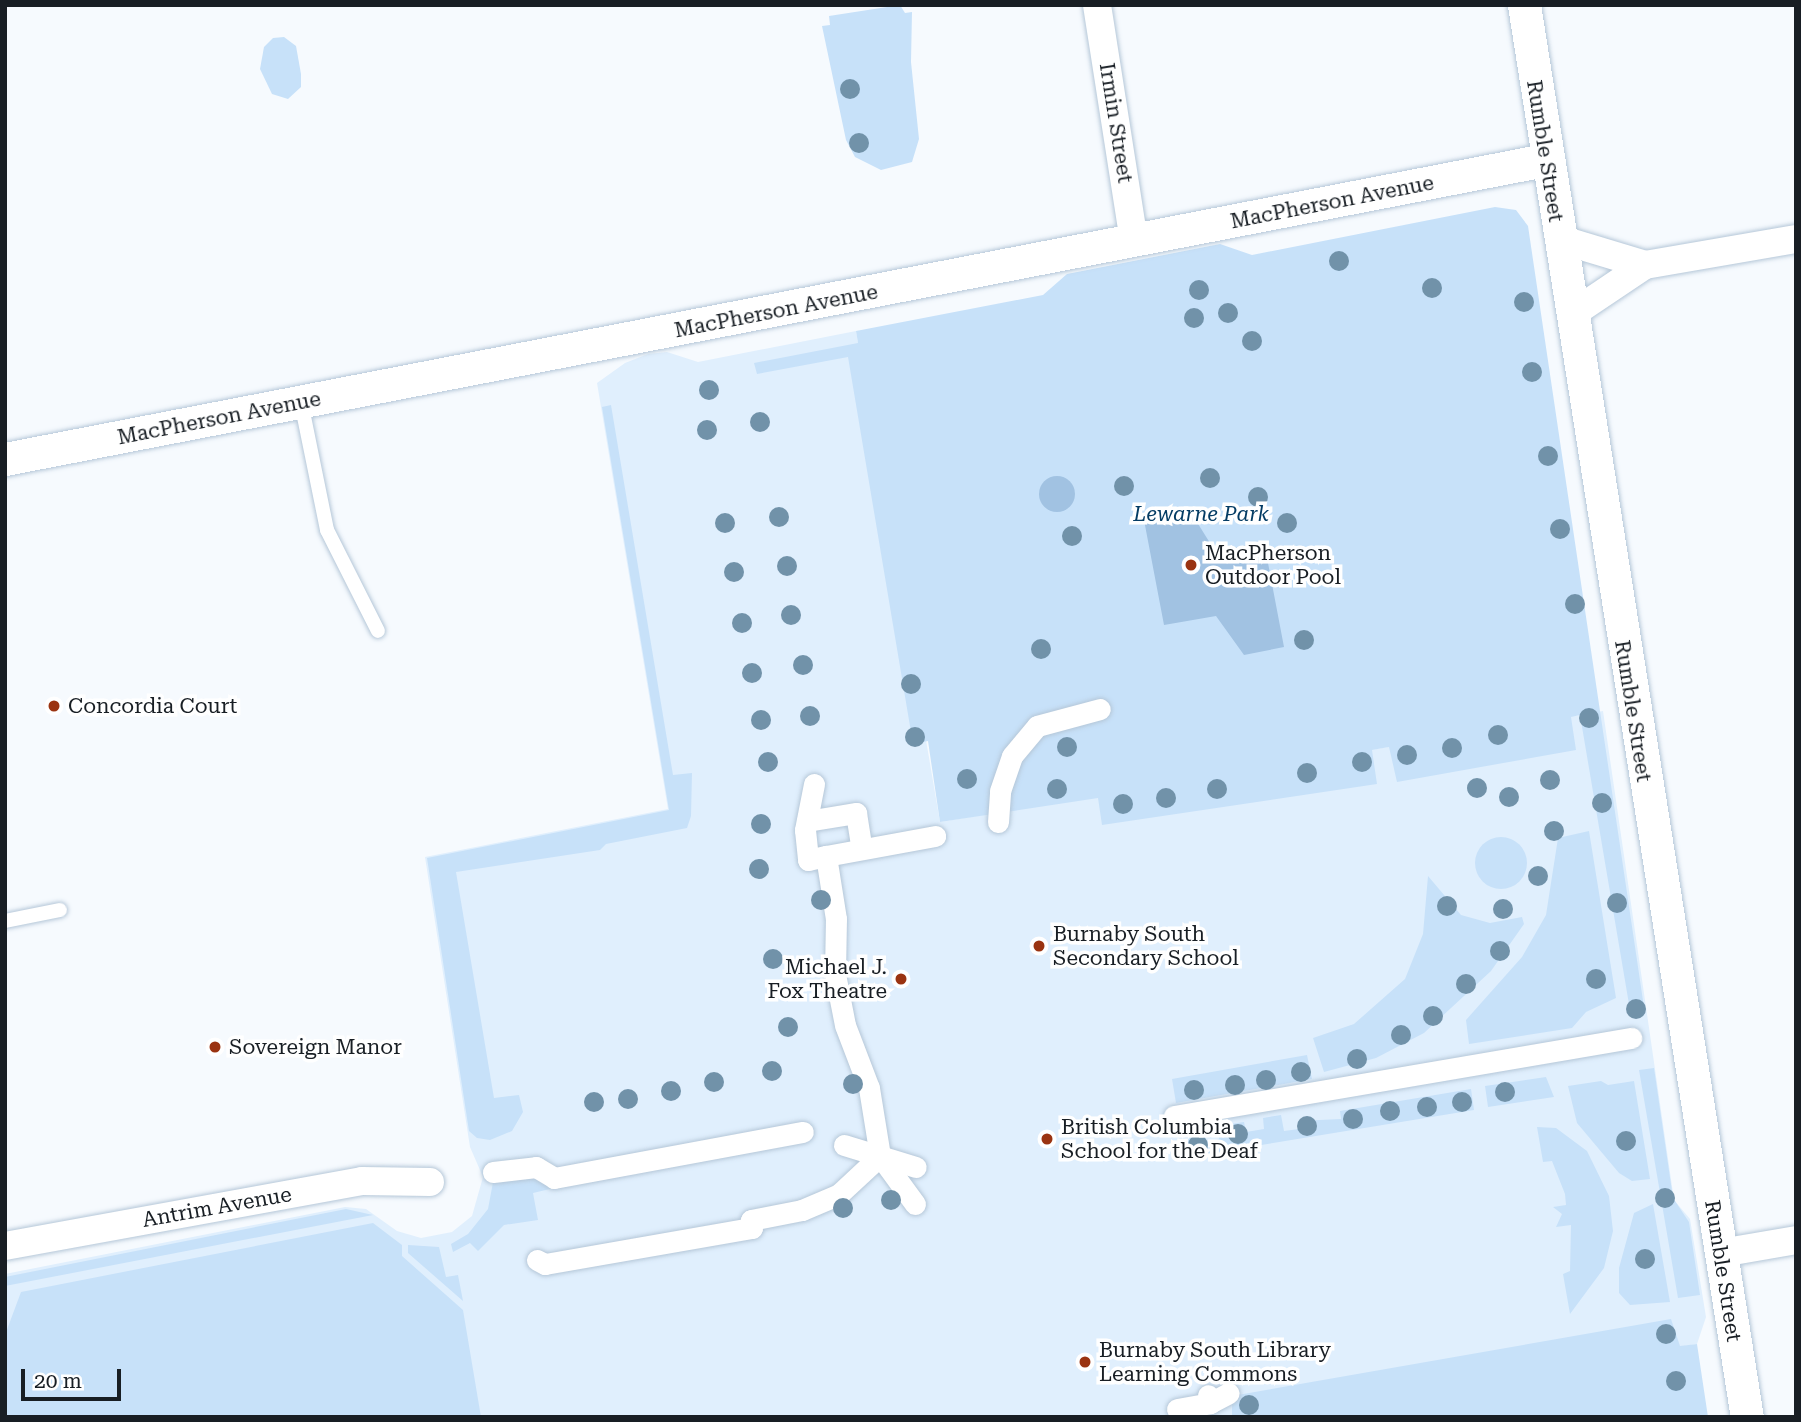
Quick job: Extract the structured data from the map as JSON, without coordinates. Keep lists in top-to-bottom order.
{
  "streets": {
    "street": [
      "Irmin Street",
      "Rumble Street",
      "MacPherson Avenue",
      "Antrim Avenue"
    ]
  },
  "crossings": [
    ["Irmin Street", "MacPherson Avenue"],
    ["Rumble Street", "MacPherson Avenue"]
  ],
  "parks": ["Lewarne Park"],
  "places": [
    "MacPherson Outdoor Pool",
    "Concordia Court",
    "Burnaby South Secondary School",
    "Michael J. Fox Theatre",
    "Sovereign Manor",
    "British Columbia School for the Deaf",
    "Burnaby South Library Learning Commons"
  ],
  "scale_bar": "20 m"
}
